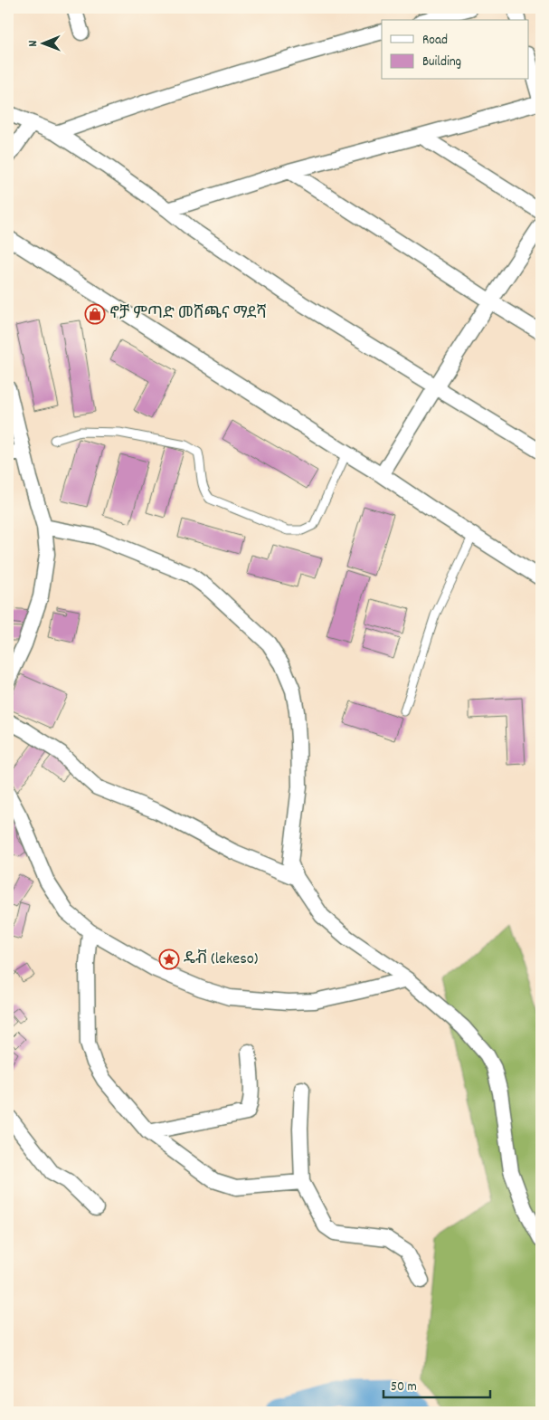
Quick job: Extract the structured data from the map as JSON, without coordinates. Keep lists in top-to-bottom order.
{
  "places": {
    "shop": ["ኖቻ ምጣድ መሸጫና ማደሻ"],
    "place": ["ዴቭ (lekeso)"]
  },
  "legend": ["Road", "Building"],
  "scale_bar": "50 m",
  "north": "left"
}
